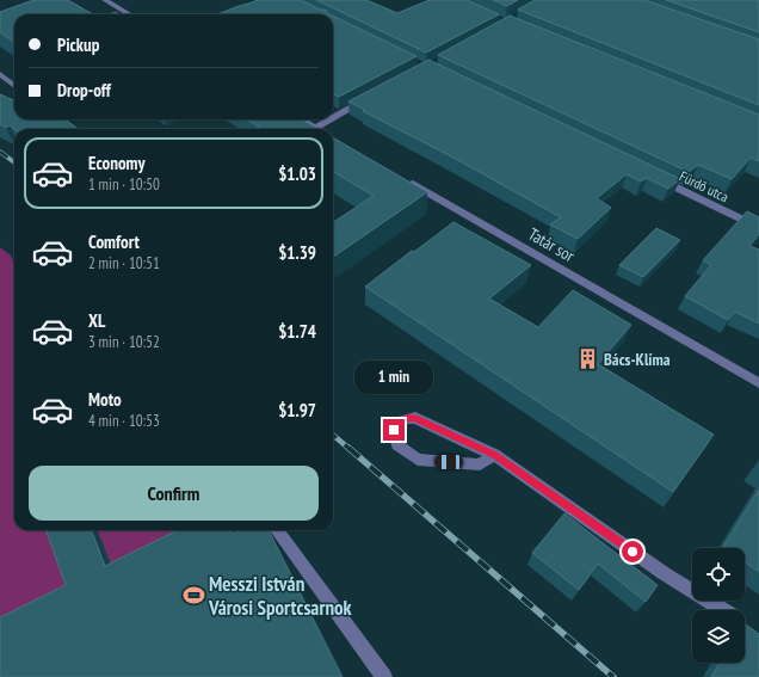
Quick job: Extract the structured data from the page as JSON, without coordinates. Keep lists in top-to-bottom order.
{
  "streets": {
    "street": ["Fürdő utca", "Tatár sor"]
  },
  "places": {
    "building": ["Bács-Klíma"],
    "sports": ["Messzi István Városi Sportcsarnok"]
  },
  "page": {
    "banner": ["Pickup", "Drop-off"],
    "list": [
      {
        "name": "Economy",
        "note": "1 min · 10:50",
        "value": "$1.03"
      },
      {
        "name": "Comfort",
        "note": "2 min · 10:51",
        "value": "$1.39"
      },
      {
        "name": "XL",
        "note": "3 min · 10:52",
        "value": "$1.74"
      },
      {
        "name": "Moto",
        "note": "4 min · 10:53",
        "value": "$1.97"
      }
    ],
    "bubble": "1 min",
    "buttons": "Confirm"
  }
}
